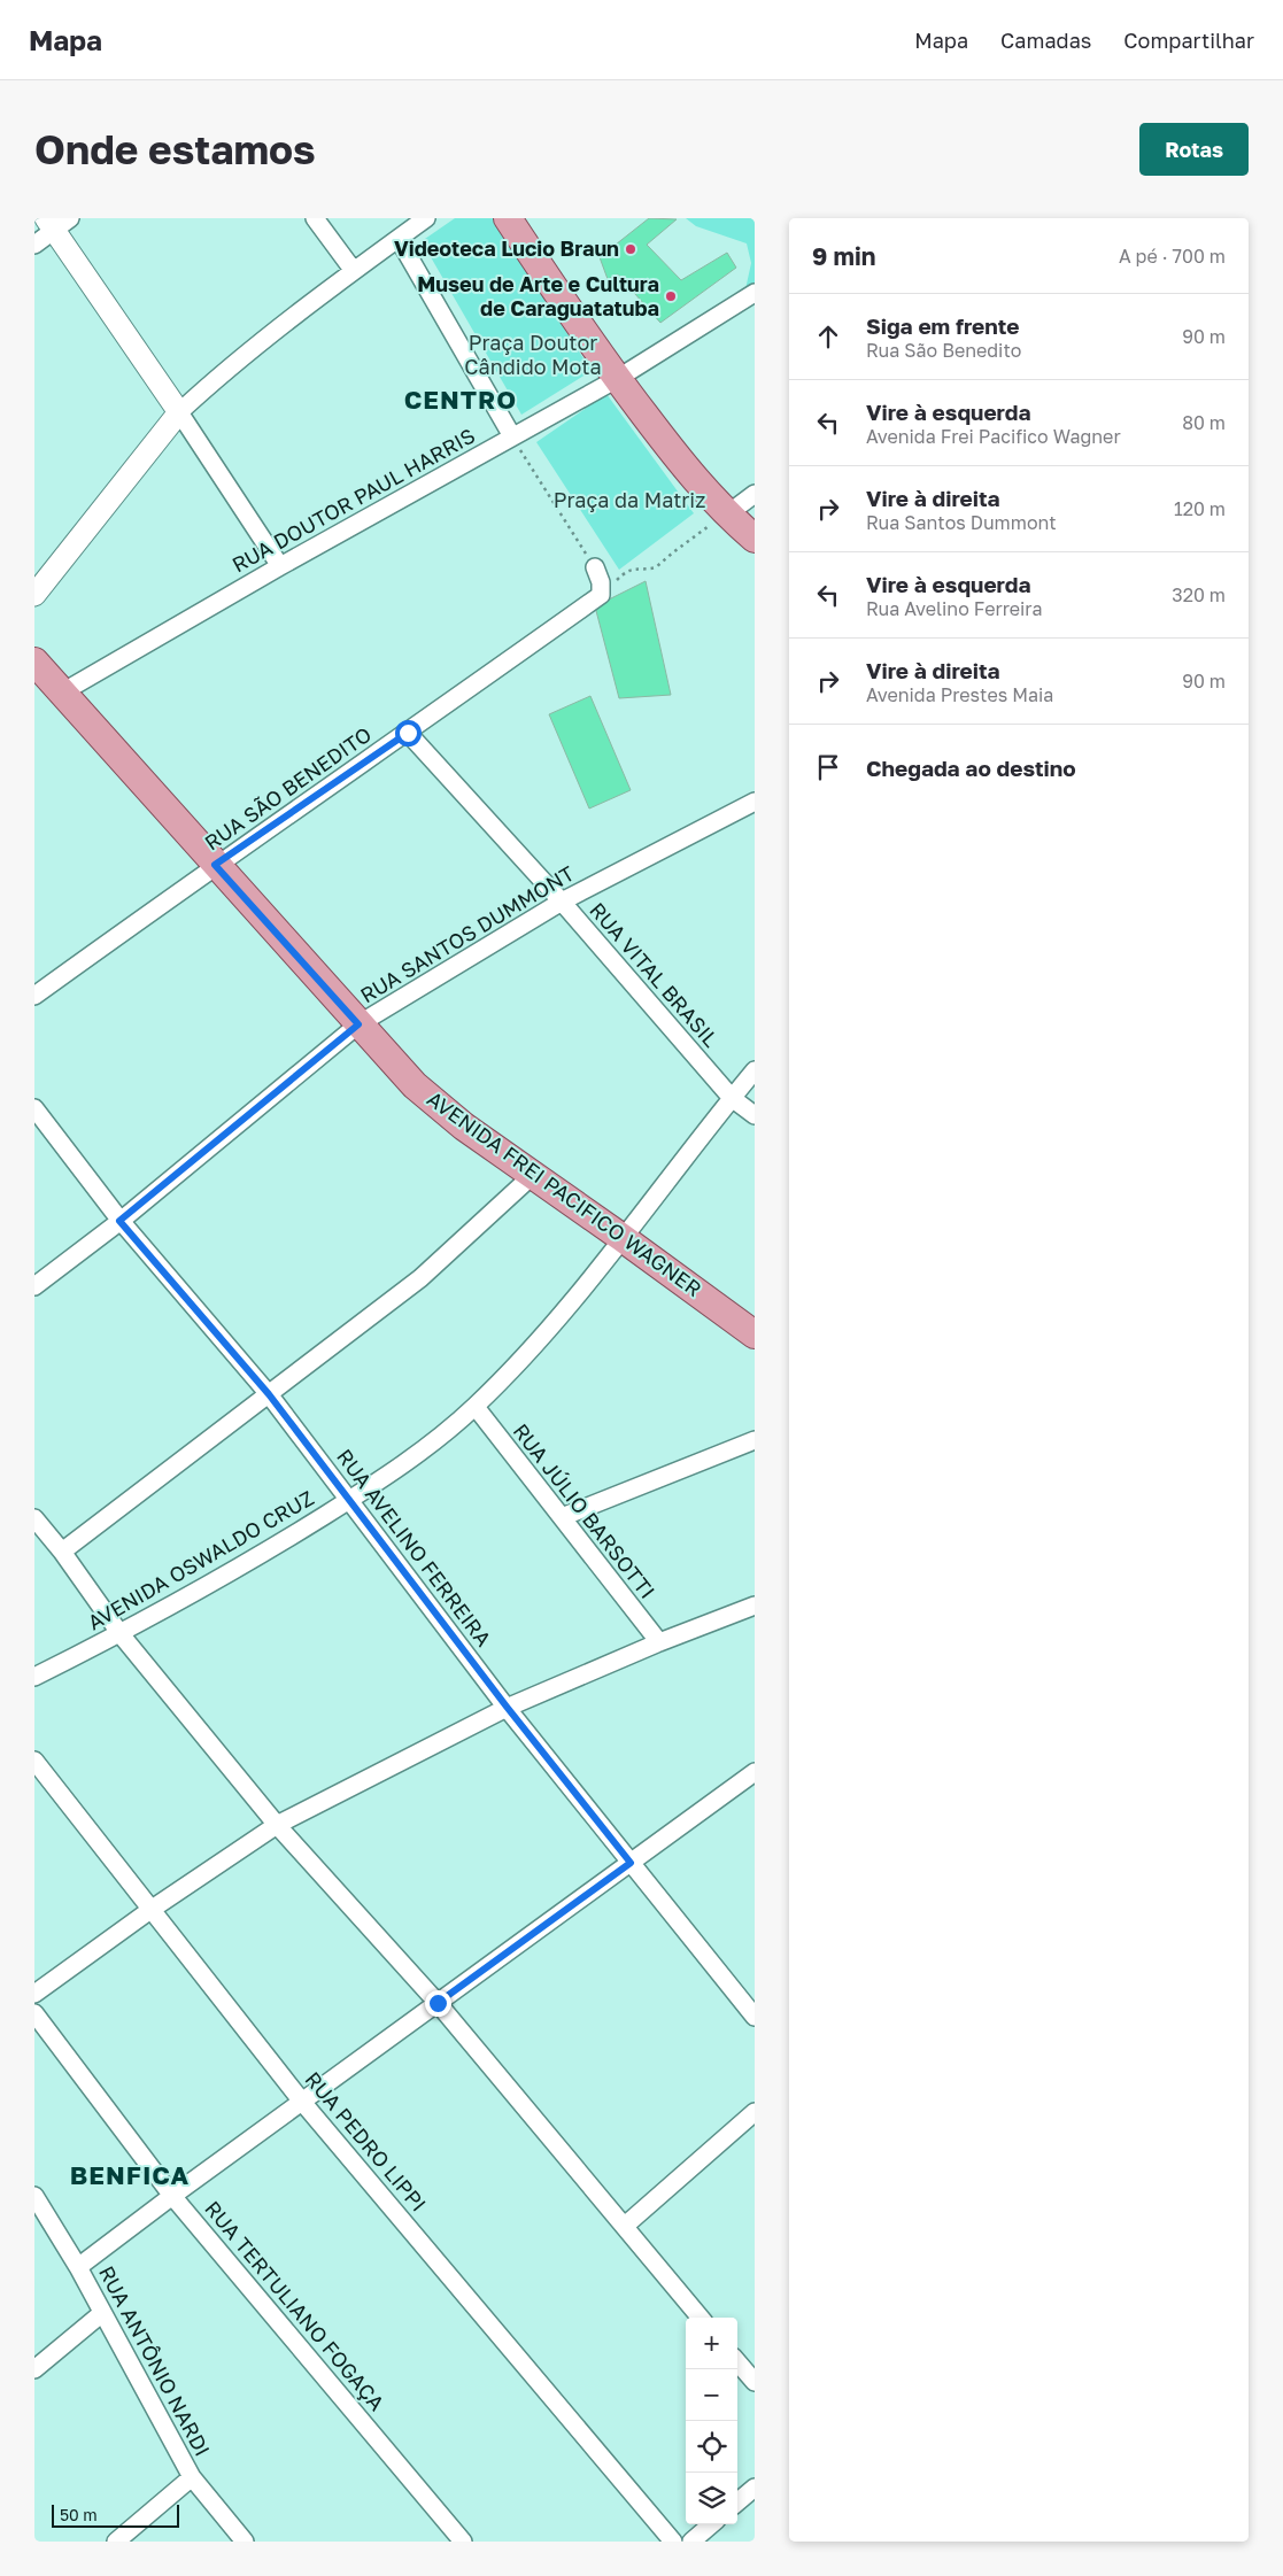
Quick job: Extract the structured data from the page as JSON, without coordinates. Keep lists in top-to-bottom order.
{
  "streets": {
    "main road": ["AVENIDA FREI PACIFICO WAGNER"],
    "street": [
      "RUA DOUTOR PAUL HARRIS",
      "RUA SÃO BENEDITO",
      "RUA SANTOS DUMMONT",
      "RUA VITAL BRASIL",
      "RUA JÚLIO BARSOTTI",
      "RUA AVELINO FERREIRA",
      "AVENIDA OSWALDO CRUZ",
      "RUA PEDRO LIPPI",
      "RUA TERTULIANO FOGAÇA",
      "RUA ANTÔNIO NARDI"
    ]
  },
  "crossings": [
    ["RUA DOUTOR PAUL HARRIS", "AVENIDA FREI PACIFICO WAGNER"],
    ["RUA SÃO BENEDITO", "RUA VITAL BRASIL"],
    ["RUA SÃO BENEDITO", "AVENIDA FREI PACIFICO WAGNER"],
    ["RUA SANTOS DUMMONT", "RUA VITAL BRASIL"],
    ["RUA SANTOS DUMMONT", "AVENIDA FREI PACIFICO WAGNER"],
    ["RUA SANTOS DUMMONT", "RUA AVELINO FERREIRA"],
    ["RUA VITAL BRASIL", "AVENIDA OSWALDO CRUZ"],
    ["AVENIDA FREI PACIFICO WAGNER", "AVENIDA OSWALDO CRUZ"],
    ["RUA JÚLIO BARSOTTI", "AVENIDA OSWALDO CRUZ"],
    ["RUA AVELINO FERREIRA", "AVENIDA OSWALDO CRUZ"]
  ],
  "districts": ["CENTRO", "BENFICA"],
  "parks": ["Praça Doutor Cândido Mota", "Praça da Matriz"],
  "places": ["Videoteca Lucio Braun", "Museu de Arte e Cultura de Caraguatatuba"],
  "scale_bar": "50 m",
  "page": {
    "header": "Mapa",
    "nav": ["Mapa", "Camadas", "Compartilhar"],
    "buttons": "Rotas",
    "title": "Onde estamos",
    "heading": ["9 min", "A pé · 700 m"],
    "list": [
      ["Siga em frente", "Rua São Benedito", "90 m"],
      ["Vire à esquerda", "Avenida Frei Pacifico Wagner", "80 m"],
      ["Vire à direita", "Rua Santos Dummont", "120 m"],
      ["Vire à esquerda", "Rua Avelino Ferreira", "320 m"],
      ["Vire à direita", "Avenida Prestes Maia", "90 m"],
      "Chegada ao destino"
    ],
    "map_buttons": ["+", "−"],
    "scale": "50 m"
  }
}
